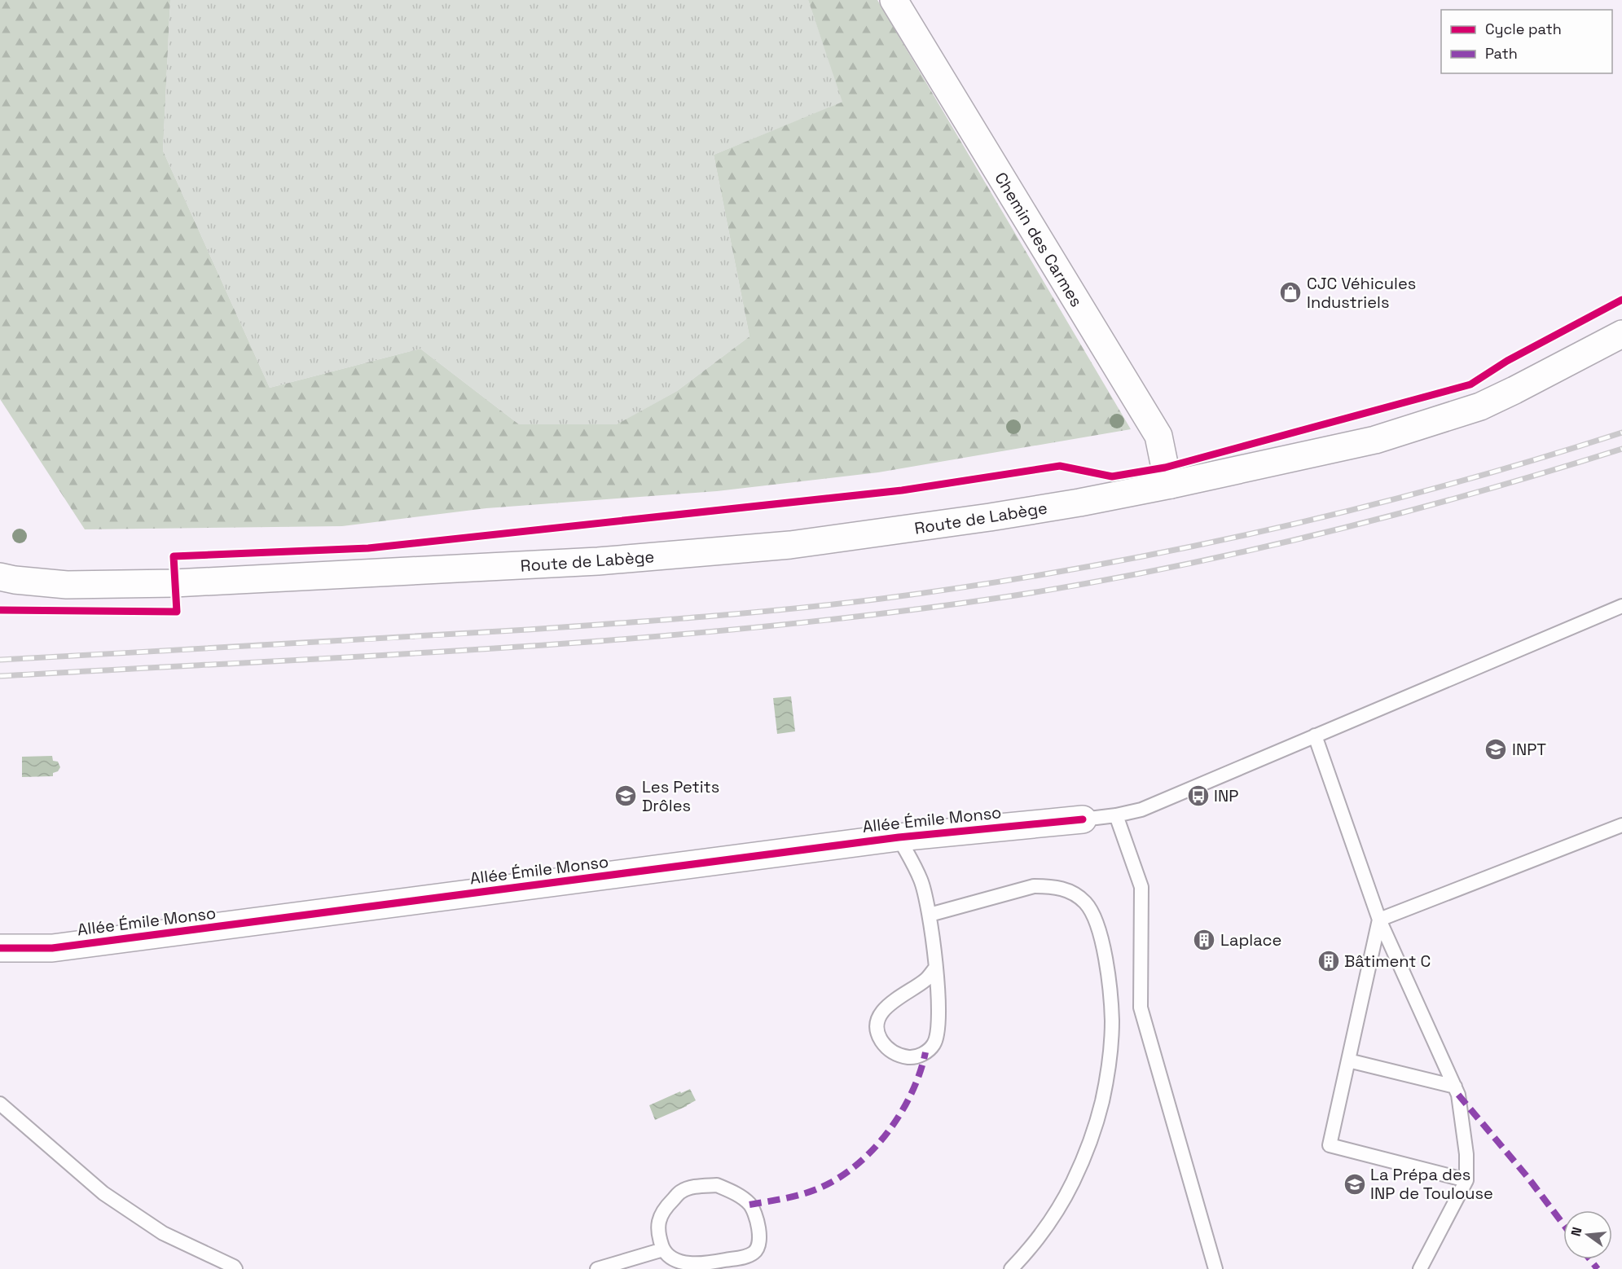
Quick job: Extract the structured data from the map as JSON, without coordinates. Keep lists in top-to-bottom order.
{
  "streets": {
    "street": ["Chemin des Carmes", "Route de Labège", "Allée Émile Monso"]
  },
  "crossings": [
    ["Chemin des Carmes", "Route de Labège"]
  ],
  "places": {
    "shop": ["CJC Véhicules Industriels"],
    "school or university": ["INPT", "Les Petits Drôles", "La Prépa des INP de Toulouse"],
    "bus stop": ["INP"],
    "building": ["Laplace", "Bâtiment C"]
  },
  "legend": ["Cycle path", "Path"],
  "north": "left"
}
